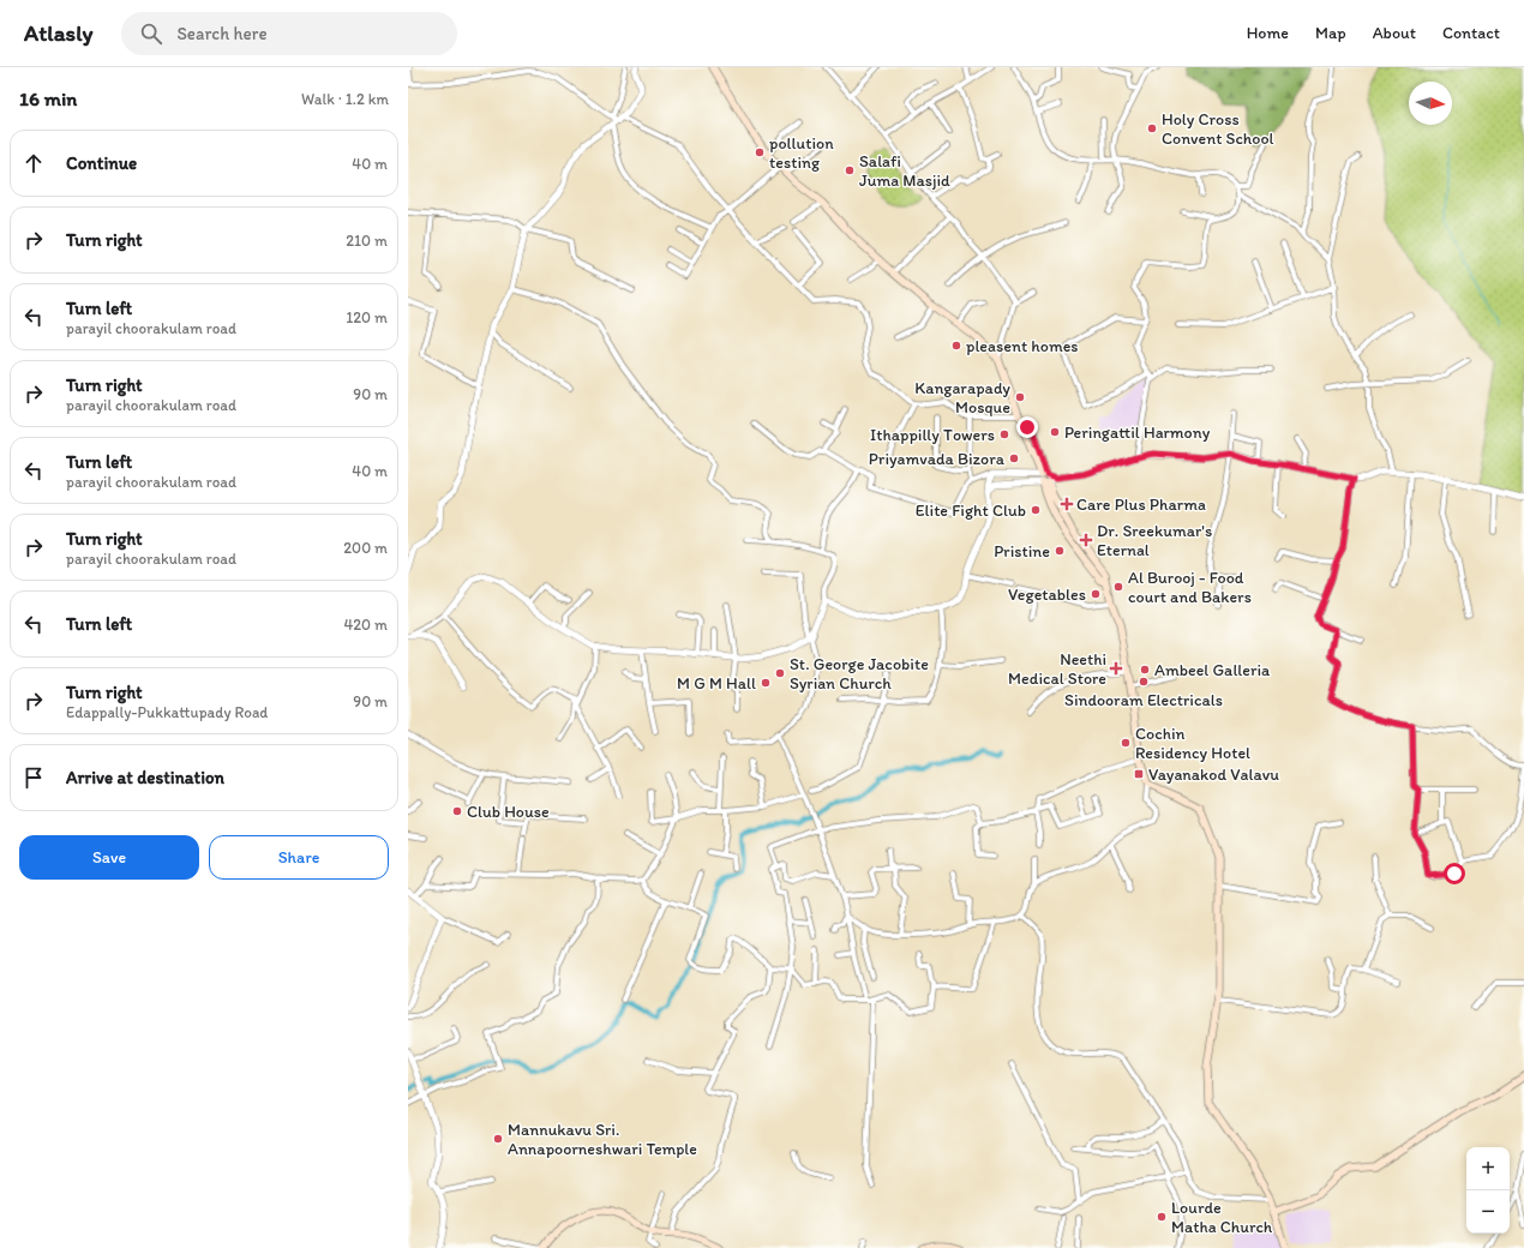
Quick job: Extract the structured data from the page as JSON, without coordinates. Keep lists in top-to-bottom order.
{
  "places": {
    "other": [
      "Holy Cross Convent School",
      "pollution testing",
      "Salafi Juma Masjid",
      "pleasent homes",
      "Kangarapady Mosque",
      "Peringattil Harmony",
      "Ithappilly Towers",
      "Priyamvada Bizora",
      "Elite Fight Club",
      "Pristine",
      "Al Burooj - Food court and Bakers",
      "Vegetables",
      "Ambeel Galleria",
      "St. George Jacobite Syrian Church",
      "Sindooram Electricals",
      "M G M Hall",
      "Cochin Residency Hotel",
      "Club House",
      "Mannukavu Sri. Annapoorneshwari Temple",
      "Lourde Matha Church"
    ],
    "health": ["Care Plus Pharma", "Dr. Sreekumar's Eternal", "Neethi Medical Store"],
    "transit": ["Vayanakod Valavu"]
  },
  "north": "right",
  "page": {
    "header": "Atlasly",
    "search": "Search here",
    "nav": [
      "Home",
      "Map",
      "About",
      "Contact"
    ],
    "heading": ["16 min", "Walk · 1.2 km"],
    "list": [
      ["Continue", "40 m"],
      ["Turn right", "210 m"],
      ["Turn left", "parayil choorakulam road", "120 m"],
      ["Turn right", "parayil choorakulam road", "90 m"],
      ["Turn left", "parayil choorakulam road", "40 m"],
      ["Turn right", "parayil choorakulam road", "200 m"],
      ["Turn left", "420 m"],
      ["Turn right", "Edappally-Pukkattupady Road", "90 m"],
      "Arrive at destination"
    ],
    "buttons": ["Save", "Share"],
    "map_buttons": ["+", "−"]
  }
}
